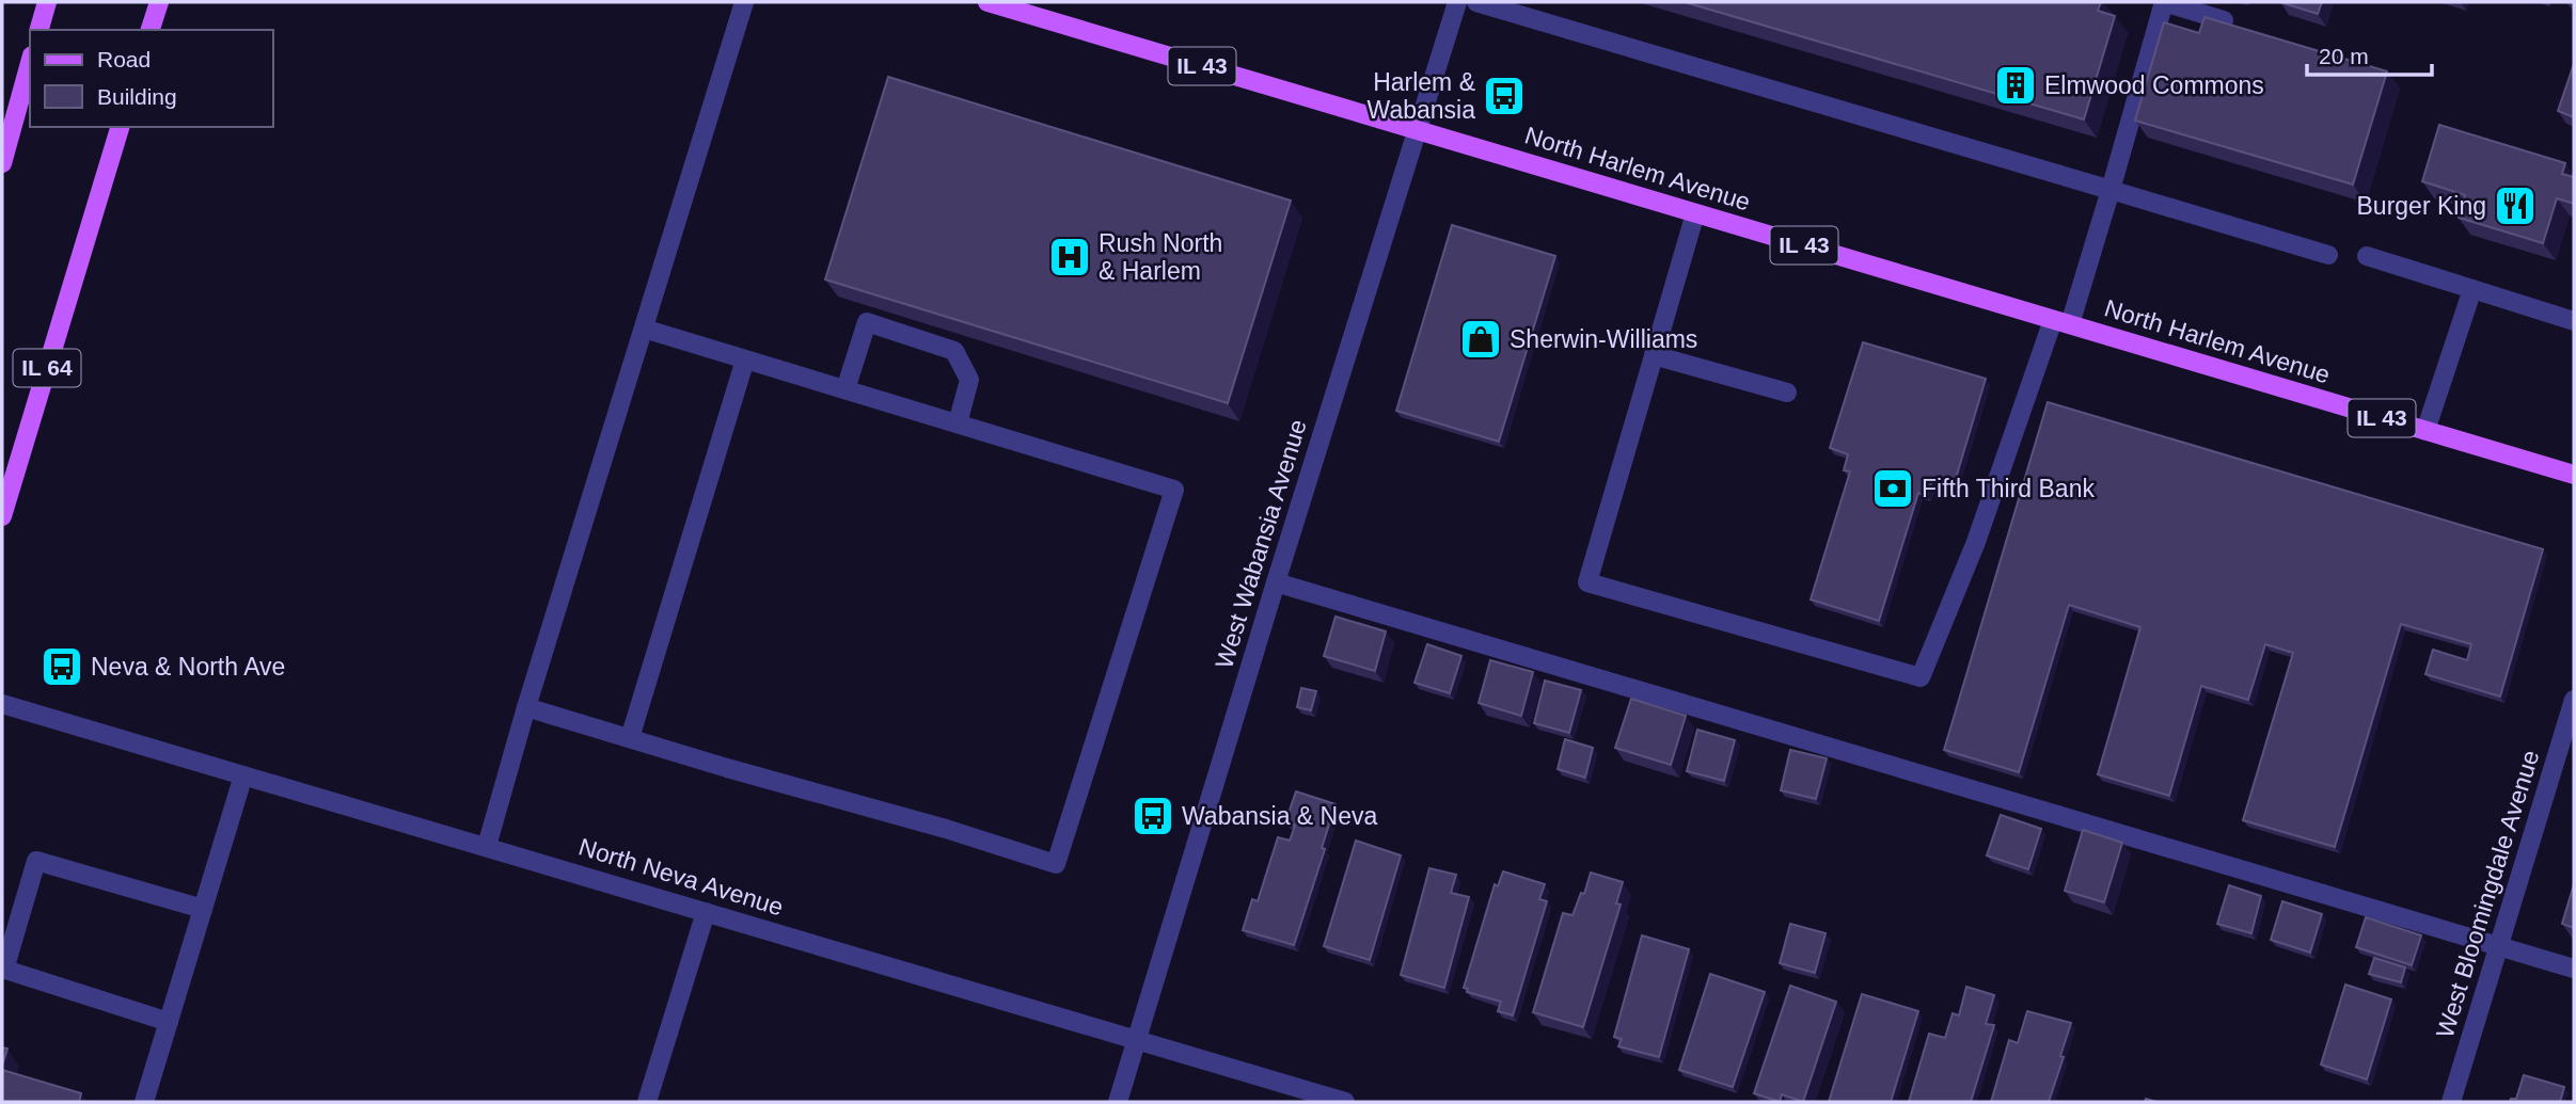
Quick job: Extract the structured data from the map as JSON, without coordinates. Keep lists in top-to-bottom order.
{
  "streets": {
    "main road": ["IL 43", "North Harlem Avenue", "IL 64"],
    "street": ["West Wabansia Avenue", "North Neva Avenue", "West Bloomingdale Avenue"]
  },
  "crossings": [
    ["North Harlem Avenue", "West Wabansia Avenue"],
    ["West Wabansia Avenue", "North Neva Avenue"]
  ],
  "places": {
    "building": ["Elmwood Commons"],
    "bus stop": ["Harlem & Wabansia", "Neva & North Ave", "Wabansia & Neva"],
    "restaurant": ["Burger King"],
    "hospital": ["Rush North & Harlem"],
    "shop": ["Sherwin-Williams"],
    "bank": ["Fifth Third Bank"]
  },
  "legend": ["Road", "Building"],
  "scale_bar": "20 m"
}
